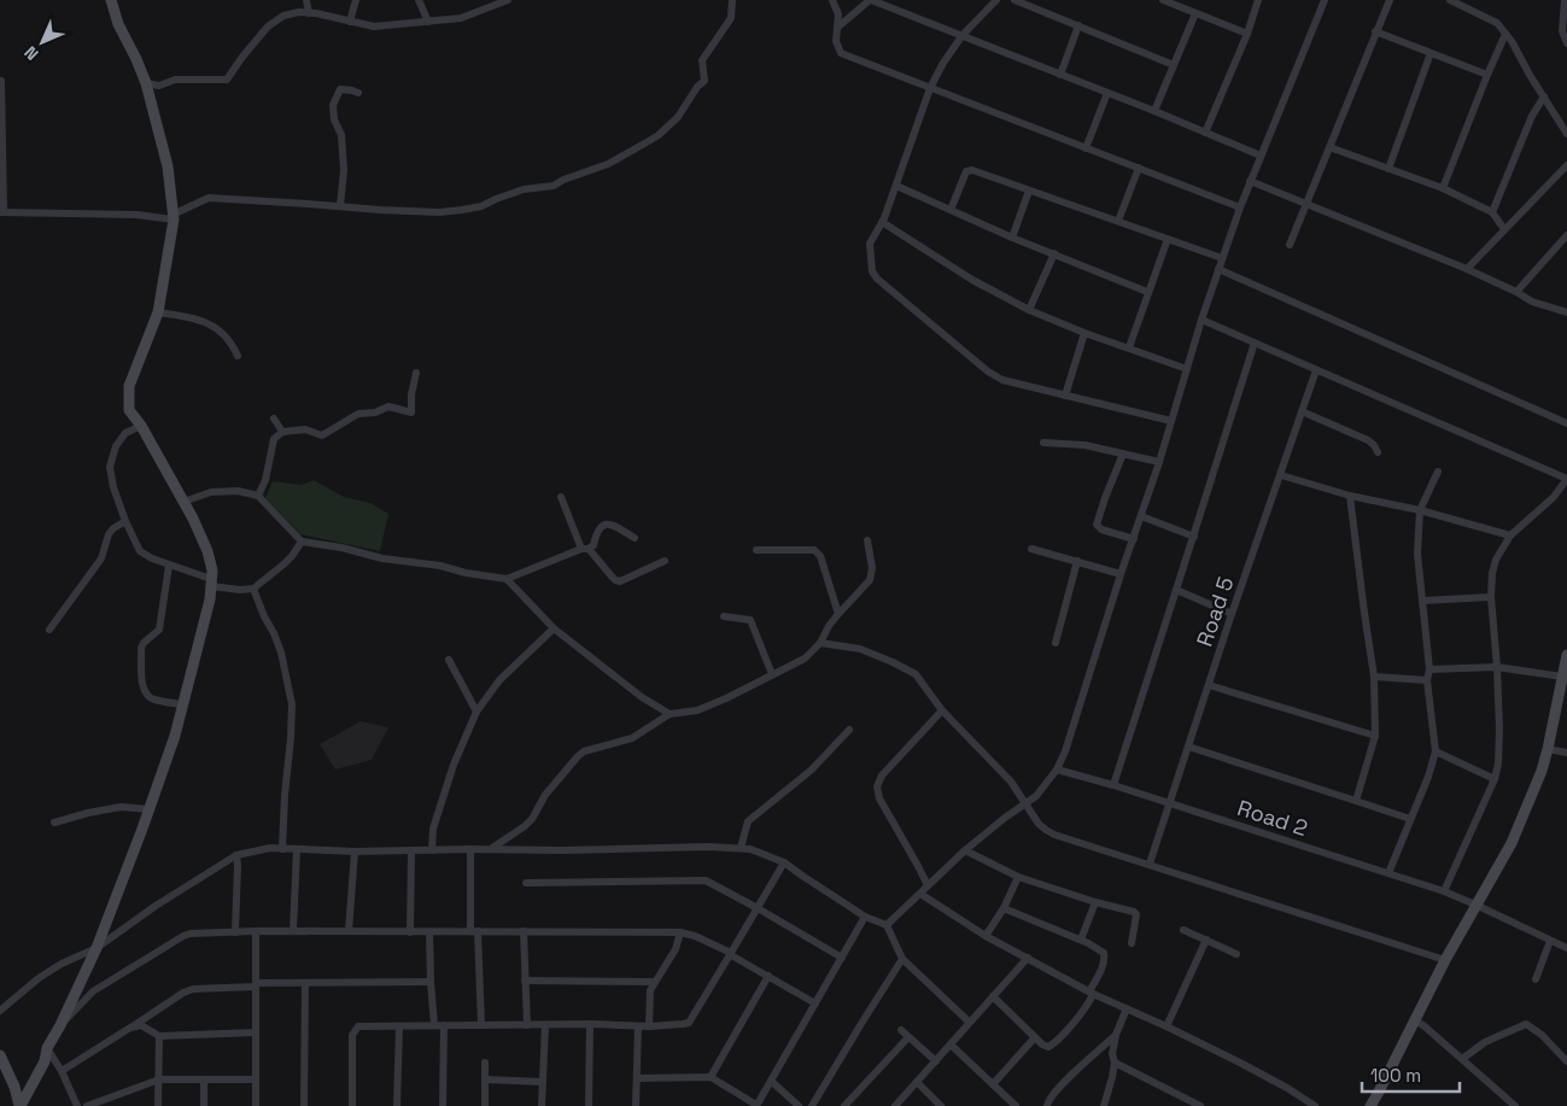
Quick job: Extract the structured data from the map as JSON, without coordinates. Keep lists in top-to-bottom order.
{
  "streets": {
    "street": ["Road 5", "Road 2"]
  },
  "crossings": [
    ["Road 5", "Road 2"]
  ],
  "scale_bar": "100 m",
  "north": "bottom left"
}
